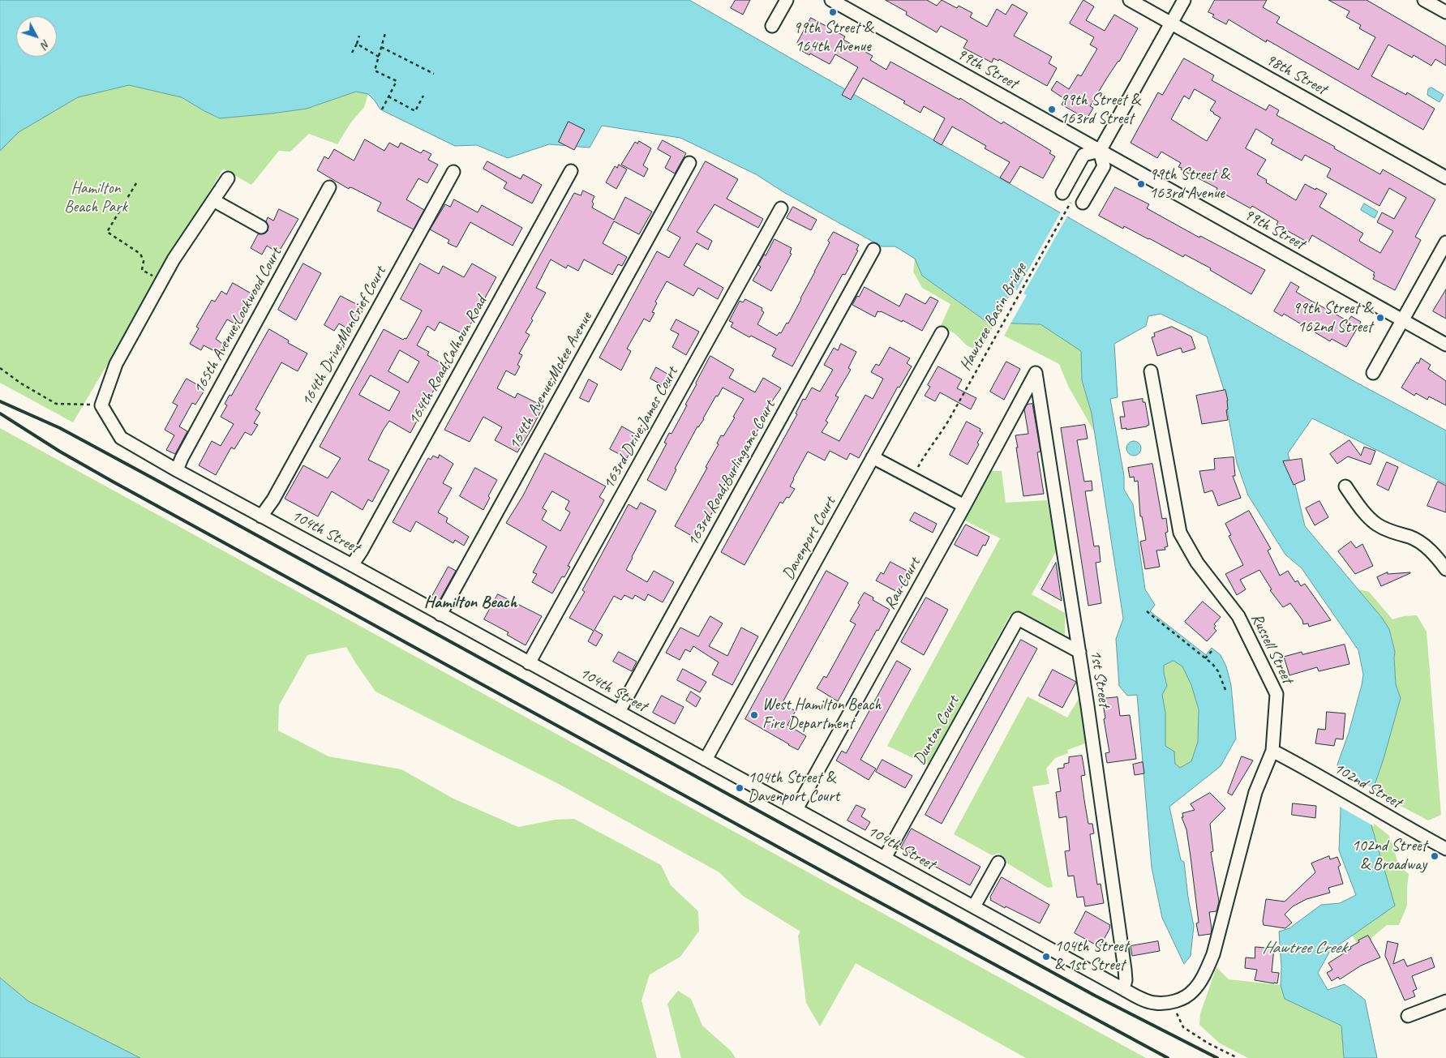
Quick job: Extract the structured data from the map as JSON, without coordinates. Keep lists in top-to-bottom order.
{
  "streets": {
    "street": [
      "99th Street",
      "98th Street",
      "165th Avenue;Lockwood Court",
      "164th Drive;MonCrief Court",
      "164th Road;Calhoun Road",
      "164th Avenue;Mckee Avenue",
      "163rd Drive;James Court",
      "163rd Road;Burlingame Court",
      "104th Street",
      "Davenport Court",
      "Rau Court",
      "Russell Street",
      "1st Street",
      "Dunton Court",
      "102nd Street"
    ],
    "path": ["Hawtree Basin Bridge"]
  },
  "crossings": [
    ["165th Avenue;Lockwood Court", "104th Street"],
    ["164th Drive;MonCrief Court", "104th Street"],
    ["164th Road;Calhoun Road", "104th Street"],
    ["164th Avenue;Mckee Avenue", "104th Street"],
    ["163rd Drive;James Court", "104th Street"],
    ["163rd Road;Burlingame Court", "104th Street"],
    ["104th Street", "Davenport Court"],
    ["104th Street", "Rau Court"],
    ["104th Street", "Russell Street"],
    ["104th Street", "1st Street"],
    ["104th Street", "Dunton Court"],
    ["Rau Court", "1st Street"],
    ["Russell Street", "1st Street"],
    ["Russell Street", "102nd Street"],
    ["1st Street", "Dunton Court"]
  ],
  "districts": ["Hamilton Beach"],
  "water": ["Hawtree Creek"],
  "parks": ["Hamilton Beach Park"],
  "places": [
    "99th Street & 164th Avenue",
    "99th Street & 163rd Street",
    "99th Street & 163rd Avenue",
    "99th Street & 162nd Street",
    "West Hamilton Beach Fire Department",
    "104th Street & Davenport Court",
    "102nd Street & Broadway",
    "104th Street & 1st Street"
  ],
  "north": "bottom right"
}
